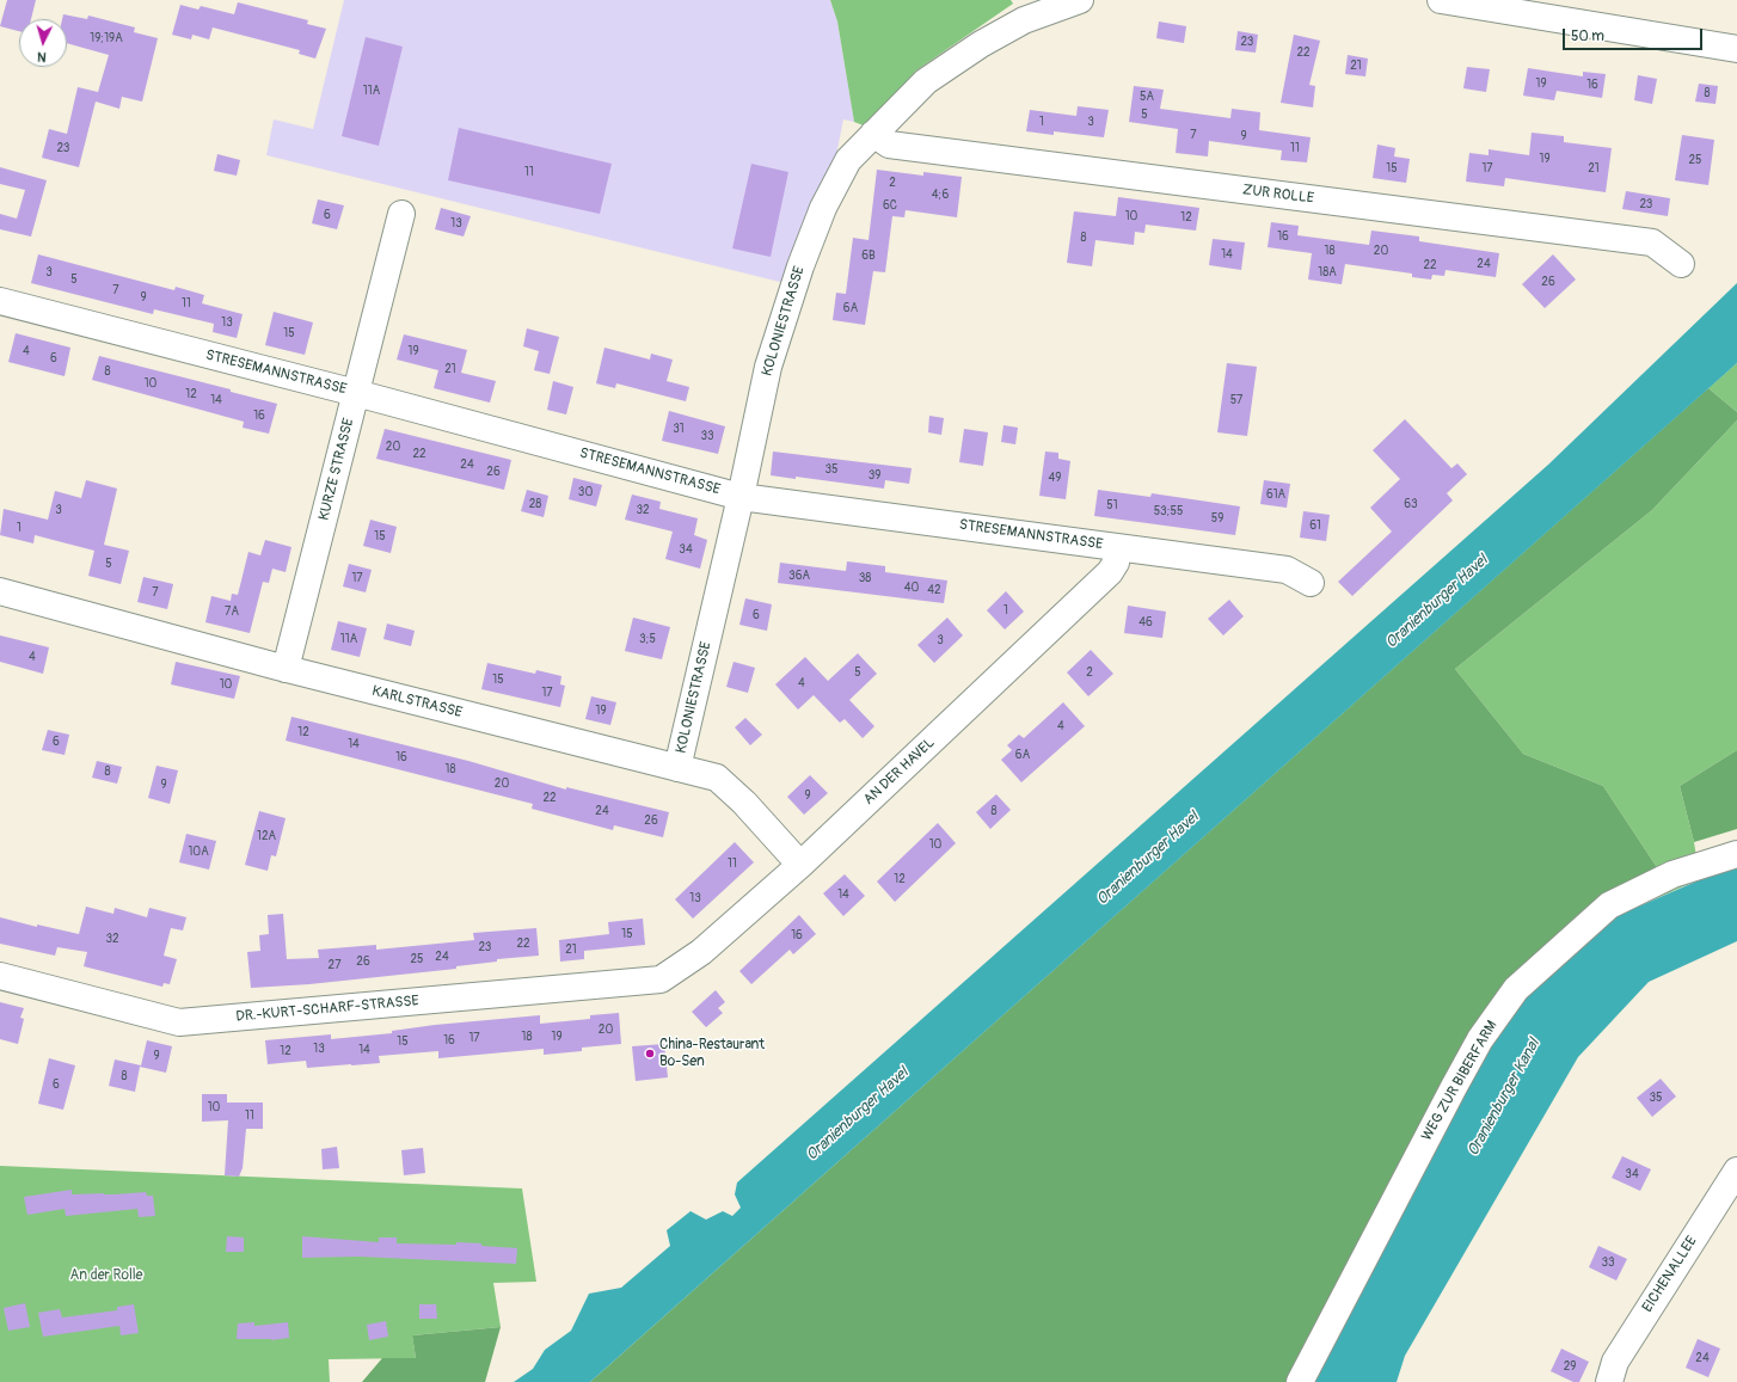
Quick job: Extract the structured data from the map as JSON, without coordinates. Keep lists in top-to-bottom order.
{
  "streets": {
    "street": [
      "ZUR ROLLE",
      "KOLONIESTRASSE",
      "STRESEMANNSTRASSE",
      "KURZE STRASSE",
      "KARLSTRASSE",
      "AN DER HAVEL",
      "DR.-KURT-SCHARF-STRASSE",
      "WEG ZUR BIBERFARM",
      "EICHENALLEE"
    ]
  },
  "crossings": [
    ["ZUR ROLLE", "KOLONIESTRASSE"],
    ["KOLONIESTRASSE", "STRESEMANNSTRASSE"],
    ["KOLONIESTRASSE", "KARLSTRASSE"],
    ["STRESEMANNSTRASSE", "KURZE STRASSE"],
    ["STRESEMANNSTRASSE", "AN DER HAVEL"],
    ["KURZE STRASSE", "KARLSTRASSE"],
    ["KARLSTRASSE", "AN DER HAVEL"],
    ["AN DER HAVEL", "DR.-KURT-SCHARF-STRASSE"]
  ],
  "water": ["Oranienburger Havel", "Oranienburger Kanal"],
  "parks": ["An der Rolle"],
  "places": ["China-Restaurant Bo-Sen"],
  "house_numbers": [
    "19;19A",
    "23",
    "22",
    "21",
    "19",
    "16",
    "11A",
    "8",
    "5A",
    "5",
    "1",
    "3",
    "7",
    "9",
    "23",
    "11",
    "19",
    "25",
    "15",
    "17",
    "21",
    "11",
    "2",
    "4;6",
    "23",
    "6C",
    "6",
    "10",
    "12",
    "13",
    "16",
    "8",
    "18",
    "20",
    "14",
    "6B",
    "24",
    "22",
    "3",
    "18A",
    "5",
    "26",
    "7",
    "9",
    "11",
    "6A",
    "13",
    "15",
    "4",
    "19",
    "6",
    "21",
    "8",
    "10",
    "12",
    "14",
    "57",
    "16",
    "31",
    "33",
    "20",
    "22",
    "24",
    "35",
    "26",
    "39",
    "49",
    "30",
    "61A",
    "28",
    "63",
    "51",
    "3",
    "32",
    "53;55",
    "59",
    "61",
    "1",
    "15",
    "34",
    "5",
    "36A",
    "17",
    "38",
    "40",
    "42",
    "7",
    "1",
    "7A",
    "6",
    "46",
    "11A",
    "3;5",
    "3",
    "4",
    "5",
    "2",
    "15",
    "4",
    "10",
    "17",
    "19",
    "4",
    "12",
    "6",
    "14",
    "6A",
    "16",
    "18",
    "8",
    "20",
    "9",
    "9",
    "22",
    "24",
    "8",
    "26",
    "12A",
    "10",
    "10A",
    "11",
    "12",
    "14",
    "13",
    "15",
    "16",
    "32",
    "22",
    "23",
    "21",
    "24",
    "25",
    "26",
    "27",
    "20",
    "18",
    "19",
    "17",
    "16",
    "15",
    "13",
    "14",
    "12",
    "9",
    "8",
    "6",
    "35",
    "10",
    "11",
    "34",
    "33",
    "24",
    "29"
  ],
  "scale_bar": "50 m",
  "north": "bottom"
}
